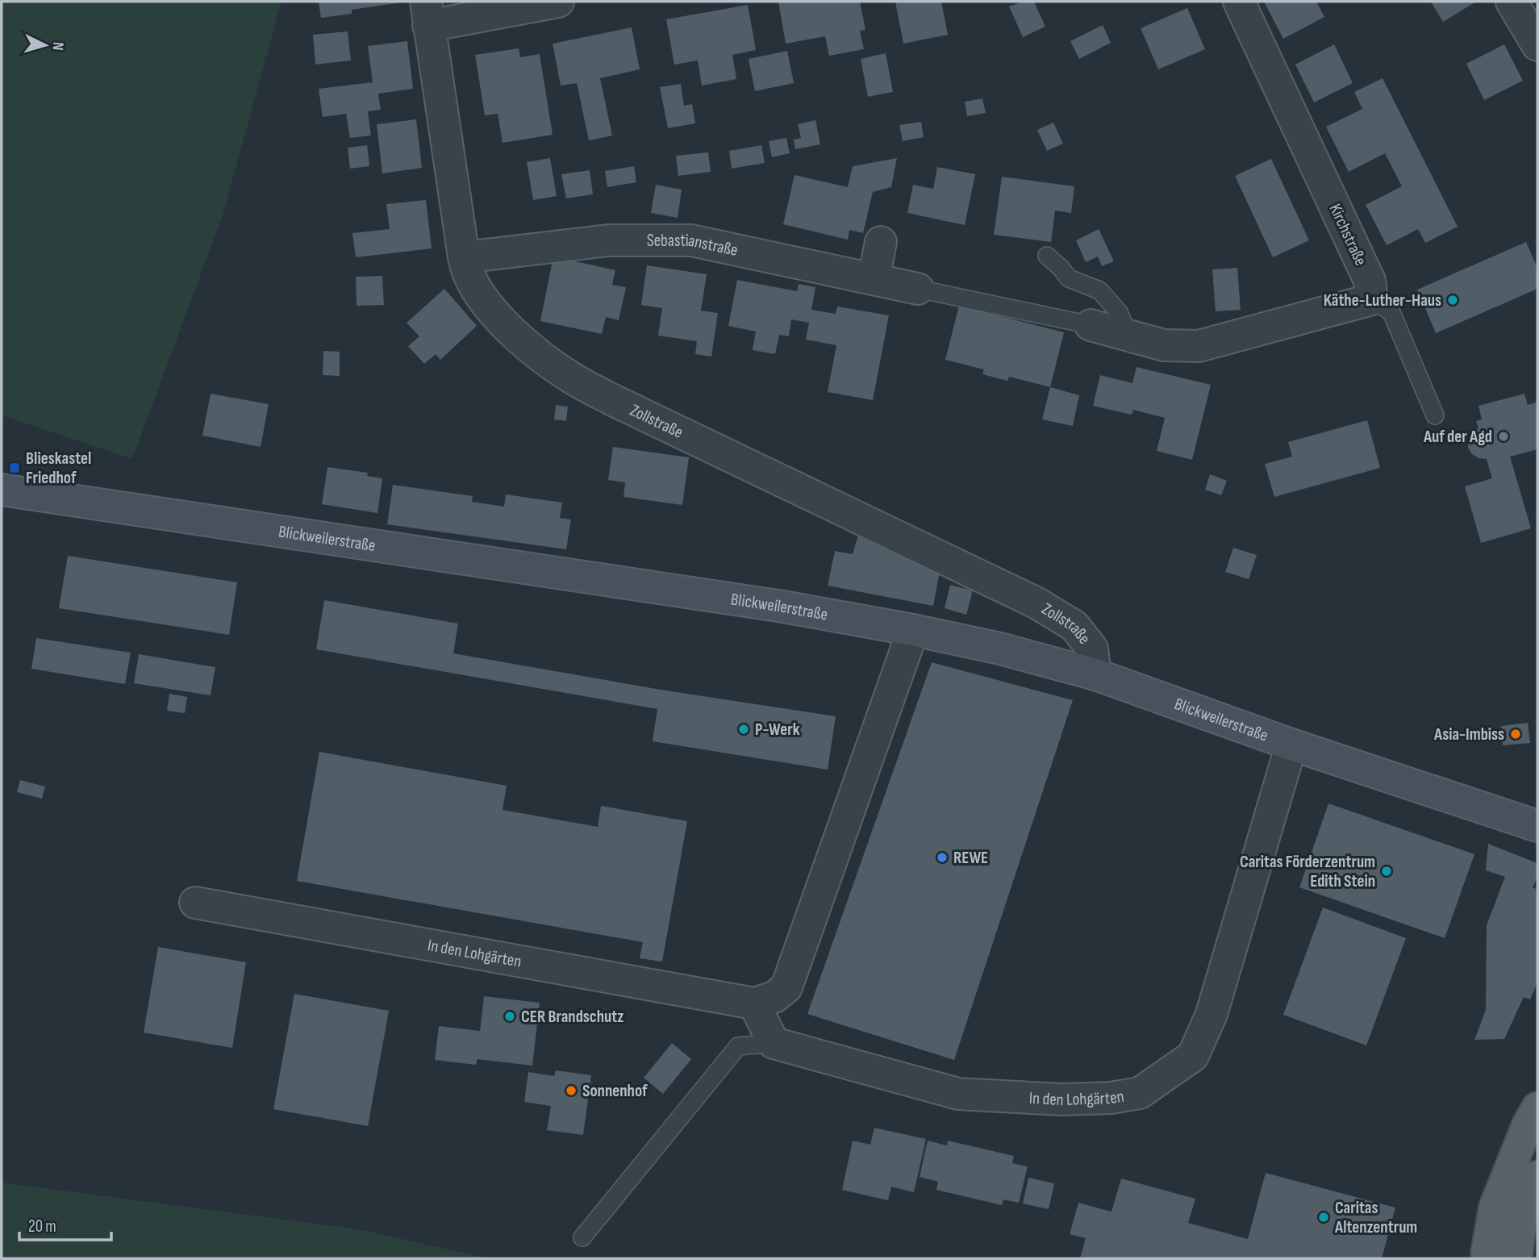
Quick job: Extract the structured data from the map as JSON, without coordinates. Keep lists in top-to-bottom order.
{
  "streets": {
    "street": [
      "Kirchstraße",
      "Sebastianstraße",
      "Zollstraße",
      "Blickweilerstraße",
      "In den Lohgärten"
    ]
  },
  "crossings": [
    ["Sebastianstraße", "Zollstraße"],
    ["Zollstraße", "Blickweilerstraße"],
    ["Blickweilerstraße", "In den Lohgärten"]
  ],
  "places": {
    "other": [
      "Käthe-Luther-Haus",
      "Auf der Agd",
      "P-Werk",
      "Asia-Imbiss",
      "REWE",
      "Caritas Förderzentrum Edith Stein",
      "CER Brandschutz",
      "Sonnenhof",
      "Caritas Altenzentrum"
    ],
    "transit": ["Blieskastel Friedhof"]
  },
  "scale_bar": "20 m",
  "north": "right"
}
